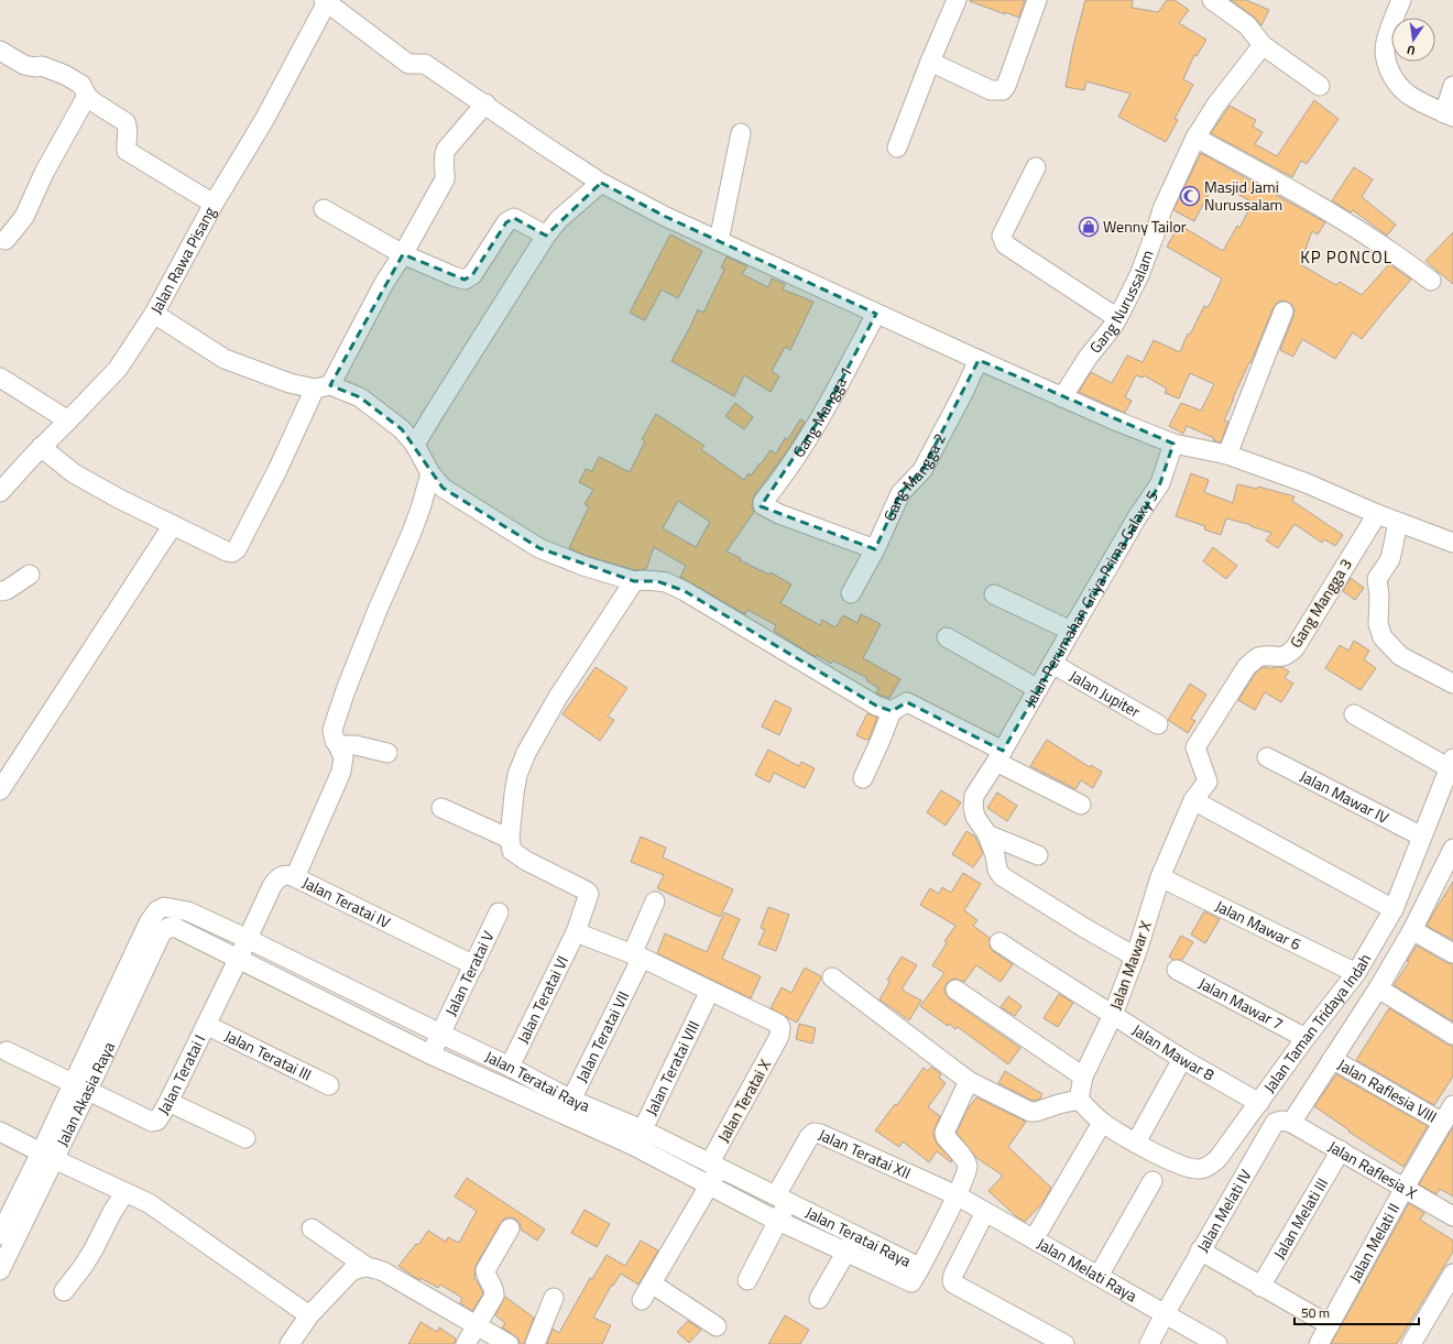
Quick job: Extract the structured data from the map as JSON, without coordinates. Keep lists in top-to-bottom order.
{
  "streets": {
    "street": [
      "Jalan Rawa Pisang",
      "Gang Nurussalam",
      "Gang Mangga 1",
      "Gang Mangga 2",
      "Jalan Perumahan Griya Prima Galaxy 5",
      "Gang Mangga 3",
      "Jalan Jupiter",
      "Jalan Mawar IV",
      "Jalan Teratai IV",
      "Jalan Mawar 6",
      "Jalan Mawar X",
      "Jalan Teratai V",
      "Jalan Teratai VI",
      "Jalan Mawar 7",
      "Jalan Taman Tridaya Indah",
      "Jalan Teratai VII",
      "Jalan Mawar 8",
      "Jalan Teratai III",
      "Jalan Teratai VIII",
      "Jalan Teratai I",
      "Jalan Teratai Raya",
      "Jalan Raflesia VIII",
      "Jalan Akasia Raya",
      "Jalan Teratai X",
      "Jalan Teratai XII",
      "Jalan Raflesia X",
      "Jalan Melati IV",
      "Jalan Melati III",
      "Jalan Melati II",
      "Jalan Melati Raya"
    ]
  },
  "crossings": [
    ["Gang Mangga 1", "Gang Mangga 2"],
    ["Jalan Perumahan Griya Prima Galaxy 5", "Jalan Jupiter"],
    ["Jalan Perumahan Griya Prima Galaxy 5", "Jalan Mawar X"],
    ["Gang Mangga 3", "Jalan Mawar X"],
    ["Jalan Mawar IV", "Jalan Taman Tridaya Indah"],
    ["Jalan Teratai IV", "Jalan Teratai V"],
    ["Jalan Teratai IV", "Jalan Teratai I"],
    ["Jalan Teratai IV", "Jalan Teratai Raya"],
    ["Jalan Mawar 6", "Jalan Mawar X"],
    ["Jalan Mawar 6", "Jalan Taman Tridaya Indah"],
    ["Jalan Mawar X", "Jalan Mawar 8"],
    ["Jalan Teratai V", "Jalan Teratai Raya"],
    ["Jalan Teratai VI", "Jalan Teratai Raya"],
    ["Jalan Mawar 7", "Jalan Taman Tridaya Indah"],
    ["Jalan Taman Tridaya Indah", "Jalan Mawar 8"],
    ["Jalan Teratai VII", "Jalan Teratai Raya"],
    ["Jalan Teratai III", "Jalan Teratai I"],
    ["Jalan Teratai VIII", "Jalan Teratai Raya"],
    ["Jalan Teratai VIII", "Jalan Teratai X"],
    ["Jalan Teratai I", "Jalan Teratai Raya"],
    ["Jalan Teratai I", "Jalan Akasia Raya"],
    ["Jalan Teratai Raya", "Jalan Akasia Raya"],
    ["Jalan Teratai Raya", "Jalan Teratai X"],
    ["Jalan Teratai Raya", "Jalan Teratai XII"],
    ["Jalan Raflesia VIII", "Jalan Melati II"],
    ["Jalan Teratai XII", "Jalan Melati Raya"],
    ["Jalan Raflesia X", "Jalan Melati IV"],
    ["Jalan Raflesia X", "Jalan Melati III"],
    ["Jalan Raflesia X", "Jalan Melati II"],
    ["Jalan Melati IV", "Jalan Melati Raya"]
  ],
  "districts": ["KP PONCOL"],
  "places": {
    "mosque": ["Masjid Jami Nurussalam"],
    "shop": ["Wenny Tailor"]
  },
  "scale_bar": "50 m",
  "north": "bottom"
}
